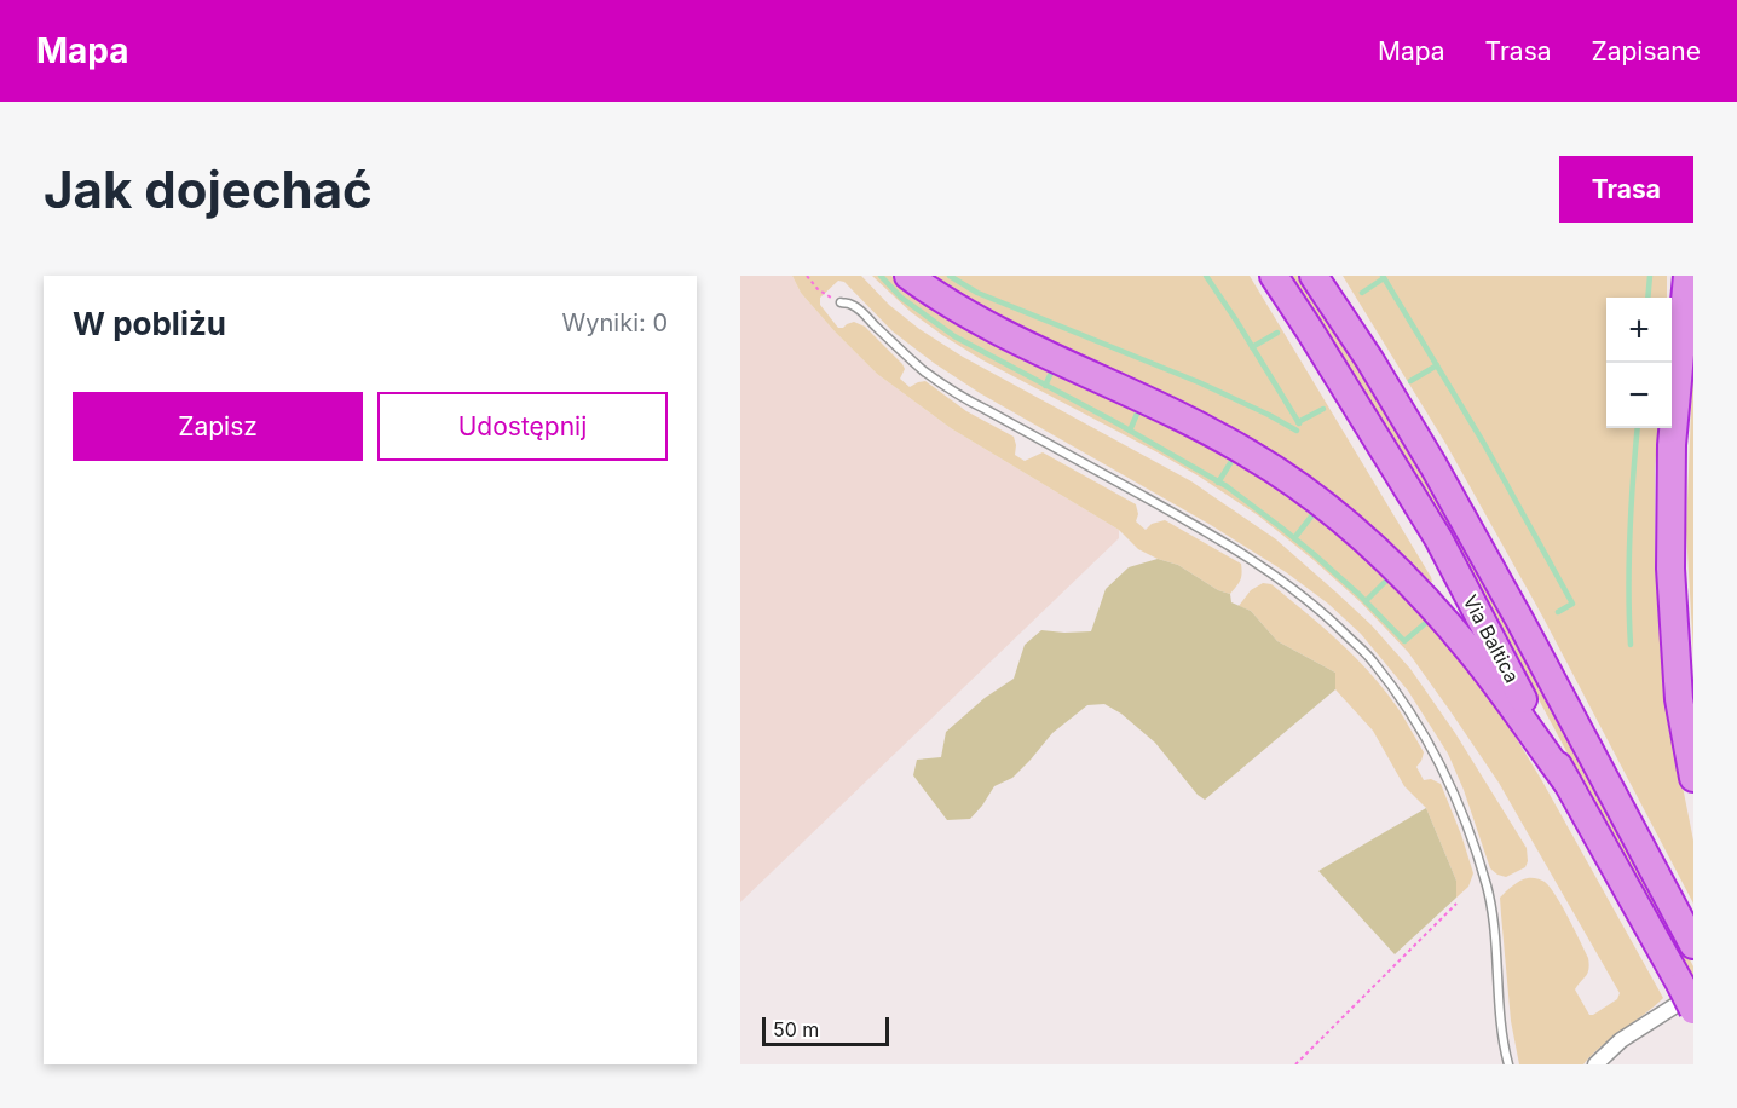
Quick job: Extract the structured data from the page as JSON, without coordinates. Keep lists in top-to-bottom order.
{
  "streets": {
    "highway": ["Via Baltica"]
  },
  "scale_bar": "50 m",
  "page": {
    "header": "Mapa",
    "nav": ["Mapa", "Trasa", "Zapisane"],
    "buttons": [
      "Trasa",
      ["Zapisz", "Udostępnij"]
    ],
    "title": "Jak dojechać",
    "heading": ["W pobliżu", "Wyniki: 0"],
    "map_buttons": ["+", "−"],
    "scale": "50 m"
  }
}
